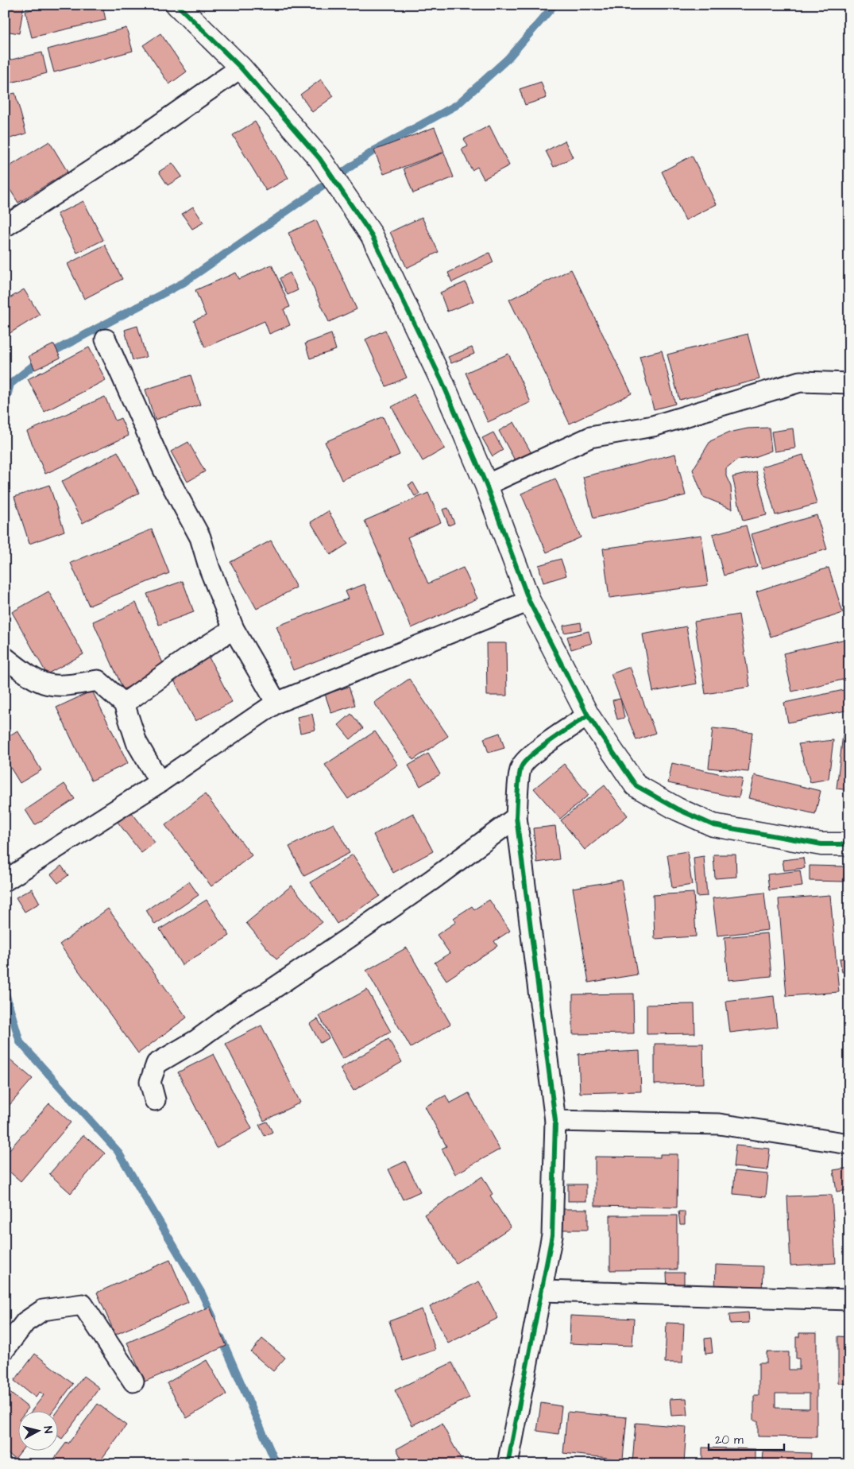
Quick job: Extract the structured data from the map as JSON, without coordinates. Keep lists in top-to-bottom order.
{
  "scale_bar": "20 m",
  "north": "right"
}
